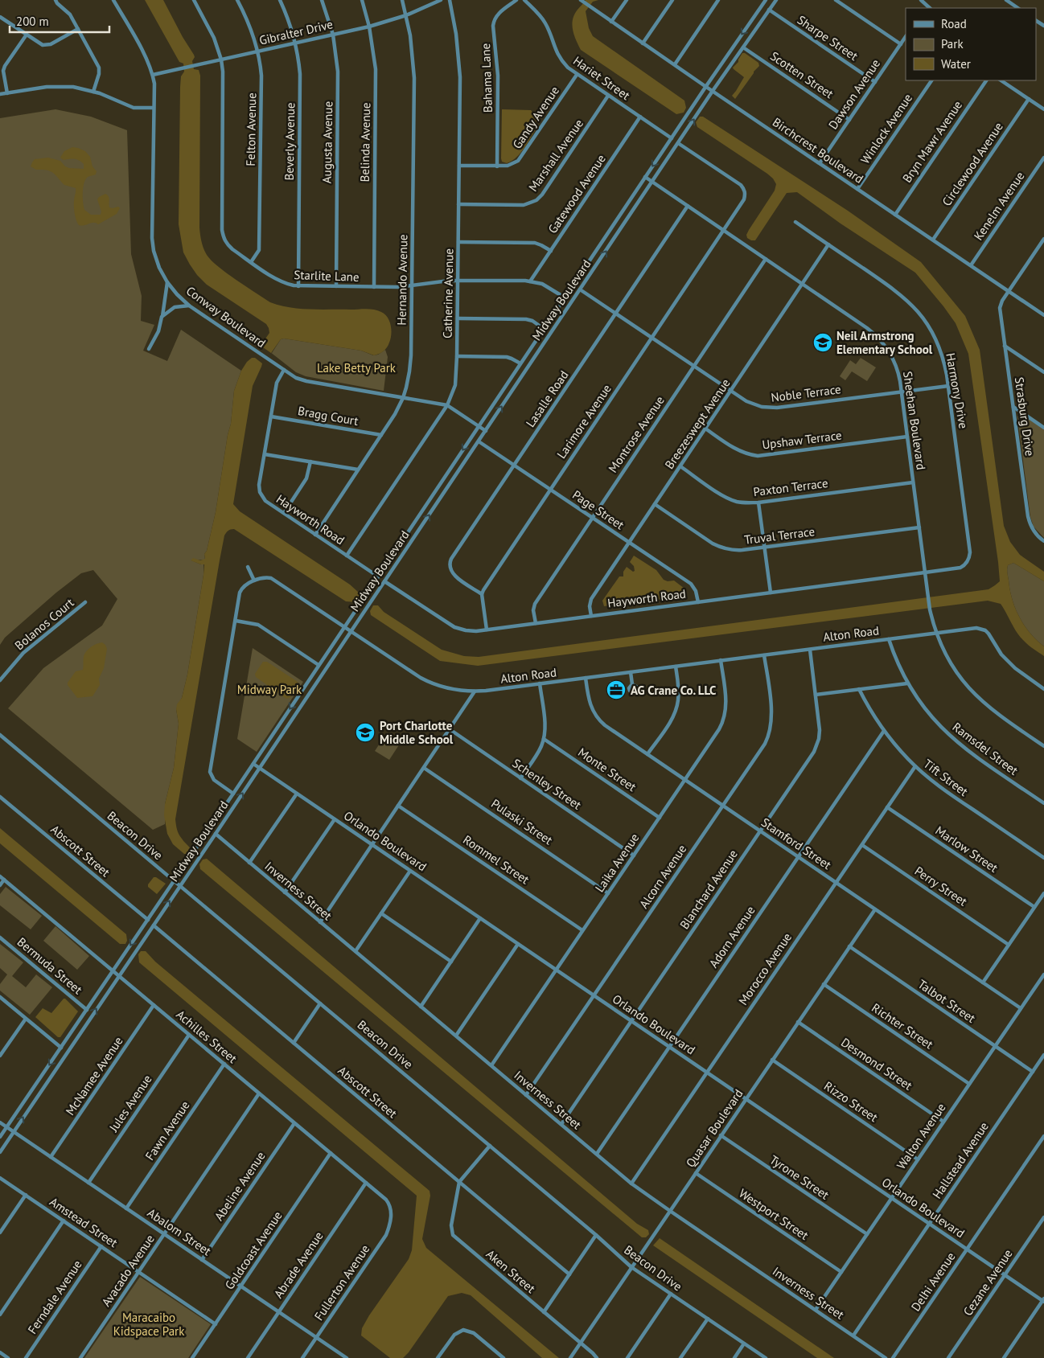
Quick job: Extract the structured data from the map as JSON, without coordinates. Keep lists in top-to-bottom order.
{
  "streets": {
    "street": [
      "Gibralter Drive",
      "Sharpe Street",
      "Scotten Street",
      "Bahama Lane",
      "Hariet Street",
      "Dawson Avenue",
      "Gandy Avenue",
      "Winlock Avenue",
      "Felton Avenue",
      "Beverly Avenue",
      "Bryn Mawr Avenue",
      "Augusta Avenue",
      "Belinda Avenue",
      "Birchcrest Boulevard",
      "Marshall Avenue",
      "Circlewood Avenue",
      "Gatewood Avenue",
      "Kenelm Avenue",
      "Starlite Lane",
      "Hernando Avenue",
      "Catherine Avenue",
      "Midway Boulevard",
      "Conway Boulevard",
      "Harmony Drive",
      "Noble Terrace",
      "Lasalle Road",
      "Bragg Court",
      "Strasburg Drive",
      "Sheehan Boulevard",
      "Larimore Avenue",
      "Breezeswept Avenue",
      "Montrose Avenue",
      "Upshaw Terrace",
      "Paxton Terrace",
      "Page Street",
      "Hayworth Road",
      "Truval Terrace",
      "Bolanos Court",
      "Alton Road",
      "Ramsdel Street",
      "Monte Street",
      "Tift Street",
      "Schenley Street",
      "Pulaski Street",
      "Beacon Drive",
      "Orlando Boulevard",
      "Stamford Street",
      "Marlow Street",
      "Abscott Street",
      "Rommel Street",
      "Laika Avenue",
      "Alcorn Avenue",
      "Perry Street",
      "Blanchard Avenue",
      "Inverness Street",
      "Adorn Avenue",
      "Bermuda Street",
      "Morocco Avenue",
      "Talbot Street",
      "Richter Street",
      "Achilles Street",
      "Desmond Street",
      "McNamee Avenue",
      "Rizzo Street",
      "Jules Avenue",
      "Quasar Boulevard",
      "Fawn Avenue",
      "Walton Avenue",
      "Hallstead Avenue",
      "Tyrone Street",
      "Abeline Avenue",
      "Westport Street",
      "Amstead Street",
      "Abalom Street",
      "Goldcoast Avenue",
      "Abrade Avenue",
      "Avacado Avenue",
      "Aken Street",
      "Delhi Avenue",
      "Fullerton Avenue",
      "Cezane Avenue",
      "Ferndale Avenue"
    ]
  },
  "crossings": [
    ["Gibralter Drive", "Felton Avenue"],
    ["Gibralter Drive", "Beverly Avenue"],
    ["Gibralter Drive", "Augusta Avenue"],
    ["Gibralter Drive", "Belinda Avenue"],
    ["Gibralter Drive", "Starlite Lane"],
    ["Gibralter Drive", "Hernando Avenue"],
    ["Gibralter Drive", "Conway Boulevard"],
    ["Sharpe Street", "Dawson Avenue"],
    ["Sharpe Street", "Midway Boulevard"],
    ["Scotten Street", "Dawson Avenue"],
    ["Scotten Street", "Midway Boulevard"],
    ["Bahama Lane", "Gandy Avenue"],
    ["Hariet Street", "Gandy Avenue"],
    ["Hariet Street", "Marshall Avenue"],
    ["Hariet Street", "Gatewood Avenue"],
    ["Hariet Street", "Midway Boulevard"],
    ["Dawson Avenue", "Birchcrest Boulevard"],
    ["Gandy Avenue", "Catherine Avenue"],
    ["Winlock Avenue", "Birchcrest Boulevard"],
    ["Felton Avenue", "Starlite Lane"],
    ["Beverly Avenue", "Starlite Lane"],
    ["Bryn Mawr Avenue", "Birchcrest Boulevard"],
    ["Augusta Avenue", "Starlite Lane"],
    ["Belinda Avenue", "Starlite Lane"],
    ["Birchcrest Boulevard", "Circlewood Avenue"],
    ["Birchcrest Boulevard", "Kenelm Avenue"],
    ["Birchcrest Boulevard", "Midway Boulevard"],
    ["Birchcrest Boulevard", "Strasburg Drive"],
    ["Marshall Avenue", "Catherine Avenue"],
    ["Gatewood Avenue", "Starlite Lane"],
    ["Starlite Lane", "Hernando Avenue"],
    ["Starlite Lane", "Catherine Avenue"],
    ["Starlite Lane", "Midway Boulevard"],
    ["Hernando Avenue", "Conway Boulevard"],
    ["Hernando Avenue", "Bragg Court"],
    ["Hernando Avenue", "Hayworth Road"],
    ["Catherine Avenue", "Conway Boulevard"],
    ["Catherine Avenue", "Hayworth Road"],
    ["Midway Boulevard", "Conway Boulevard"],
    ["Midway Boulevard", "Noble Terrace"],
    ["Midway Boulevard", "Sheehan Boulevard"],
    ["Midway Boulevard", "Page Street"],
    ["Midway Boulevard", "Hayworth Road"],
    ["Midway Boulevard", "Alton Road"],
    ["Midway Boulevard", "Beacon Drive"],
    ["Midway Boulevard", "Orlando Boulevard"],
    ["Midway Boulevard", "Abscott Street"],
    ["Midway Boulevard", "Inverness Street"],
    ["Midway Boulevard", "Bermuda Street"],
    ["Midway Boulevard", "Achilles Street"],
    ["Midway Boulevard", "Abalom Street"],
    ["Conway Boulevard", "Hayworth Road"],
    ["Harmony Drive", "Noble Terrace"],
    ["Harmony Drive", "Sheehan Boulevard"],
    ["Harmony Drive", "Breezeswept Avenue"],
    ["Harmony Drive", "Hayworth Road"],
    ["Noble Terrace", "Lasalle Road"],
    ["Noble Terrace", "Sheehan Boulevard"],
    ["Noble Terrace", "Larimore Avenue"],
    ["Noble Terrace", "Breezeswept Avenue"],
    ["Noble Terrace", "Montrose Avenue"],
    ["Lasalle Road", "Sheehan Boulevard"],
    ["Lasalle Road", "Larimore Avenue"],
    ["Lasalle Road", "Page Street"],
    ["Bragg Court", "Hayworth Road"],
    ["Sheehan Boulevard", "Larimore Avenue"],
    ["Sheehan Boulevard", "Breezeswept Avenue"],
    ["Sheehan Boulevard", "Montrose Avenue"],
    ["Sheehan Boulevard", "Upshaw Terrace"],
    ["Sheehan Boulevard", "Paxton Terrace"],
    ["Sheehan Boulevard", "Hayworth Road"],
    ["Sheehan Boulevard", "Truval Terrace"],
    ["Sheehan Boulevard", "Alton Road"],
    ["Larimore Avenue", "Page Street"],
    ["Breezeswept Avenue", "Upshaw Terrace"],
    ["Breezeswept Avenue", "Paxton Terrace"],
    ["Breezeswept Avenue", "Page Street"],
    ["Breezeswept Avenue", "Hayworth Road"],
    ["Breezeswept Avenue", "Truval Terrace"],
    ["Montrose Avenue", "Page Street"],
    ["Montrose Avenue", "Hayworth Road"],
    ["Page Street", "Hayworth Road"],
    ["Alton Road", "Ramsdel Street"],
    ["Alton Road", "Stamford Street"],
    ["Alton Road", "Laika Avenue"],
    ["Alton Road", "Alcorn Avenue"],
    ["Alton Road", "Blanchard Avenue"],
    ["Monte Street", "Laika Avenue"],
    ["Tift Street", "Adorn Avenue"],
    ["Tift Street", "Morocco Avenue"],
    ["Schenley Street", "Laika Avenue"],
    ["Pulaski Street", "Laika Avenue"],
    ["Beacon Drive", "Quasar Boulevard"],
    ["Orlando Boulevard", "Laika Avenue"],
    ["Orlando Boulevard", "Alcorn Avenue"],
    ["Orlando Boulevard", "Blanchard Avenue"],
    ["Orlando Boulevard", "Adorn Avenue"],
    ["Orlando Boulevard", "Morocco Avenue"],
    ["Orlando Boulevard", "Quasar Boulevard"],
    ["Orlando Boulevard", "Walton Avenue"],
    ["Orlando Boulevard", "Hallstead Avenue"],
    ["Orlando Boulevard", "Delhi Avenue"],
    ["Orlando Boulevard", "Cezane Avenue"],
    ["Stamford Street", "Laika Avenue"],
    ["Stamford Street", "Alcorn Avenue"],
    ["Stamford Street", "Blanchard Avenue"],
    ["Stamford Street", "Adorn Avenue"],
    ["Stamford Street", "Morocco Avenue"],
    ["Stamford Street", "Quasar Boulevard"],
    ["Stamford Street", "Walton Avenue"],
    ["Marlow Street", "Morocco Avenue"],
    ["Abscott Street", "Aken Street"],
    ["Rommel Street", "Laika Avenue"],
    ["Laika Avenue", "Inverness Street"],
    ["Alcorn Avenue", "Inverness Street"],
    ["Perry Street", "Morocco Avenue"],
    ["Blanchard Avenue", "Inverness Street"],
    ["Inverness Street", "Adorn Avenue"],
    ["Inverness Street", "Morocco Avenue"],
    ["Inverness Street", "Quasar Boulevard"],
    ["Inverness Street", "Walton Avenue"],
    ["Inverness Street", "Hallstead Avenue"],
    ["Talbot Street", "Quasar Boulevard"],
    ["Talbot Street", "Walton Avenue"],
    ["Talbot Street", "Hallstead Avenue"],
    ["Richter Street", "Quasar Boulevard"],
    ["Richter Street", "Walton Avenue"],
    ["Achilles Street", "McNamee Avenue"],
    ["Achilles Street", "Jules Avenue"],
    ["Achilles Street", "Fawn Avenue"],
    ["Achilles Street", "Abeline Avenue"],
    ["Achilles Street", "Goldcoast Avenue"],
    ["Achilles Street", "Abrade Avenue"],
    ["Achilles Street", "Avacado Avenue"],
    ["Achilles Street", "Fullerton Avenue"],
    ["Desmond Street", "Quasar Boulevard"],
    ["Desmond Street", "Walton Avenue"],
    ["McNamee Avenue", "Abalom Street"],
    ["Rizzo Street", "Quasar Boulevard"],
    ["Rizzo Street", "Walton Avenue"],
    ["Jules Avenue", "Abalom Street"],
    ["Quasar Boulevard", "Tyrone Street"],
    ["Quasar Boulevard", "Westport Street"],
    ["Quasar Boulevard", "Aken Street"],
    ["Fawn Avenue", "Abalom Street"],
    ["Walton Avenue", "Tyrone Street"],
    ["Walton Avenue", "Westport Street"],
    ["Abeline Avenue", "Abalom Street"],
    ["Amstead Street", "Goldcoast Avenue"],
    ["Amstead Street", "Avacado Avenue"],
    ["Amstead Street", "Ferndale Avenue"],
    ["Abalom Street", "Goldcoast Avenue"],
    ["Abalom Street", "Abrade Avenue"],
    ["Abalom Street", "Avacado Avenue"],
    ["Abalom Street", "Fullerton Avenue"]
  ],
  "parks": ["Lake Betty Park", "Midway Park", "Maracaibo Kidspace Park"],
  "places": {
    "school or university": ["Neil Armstrong Elementary School", "Port Charlotte Middle School"],
    "office": ["AG Crane Co. LLC"]
  },
  "legend": ["Road", "Park", "Water"],
  "scale_bar": "200 m"
}
